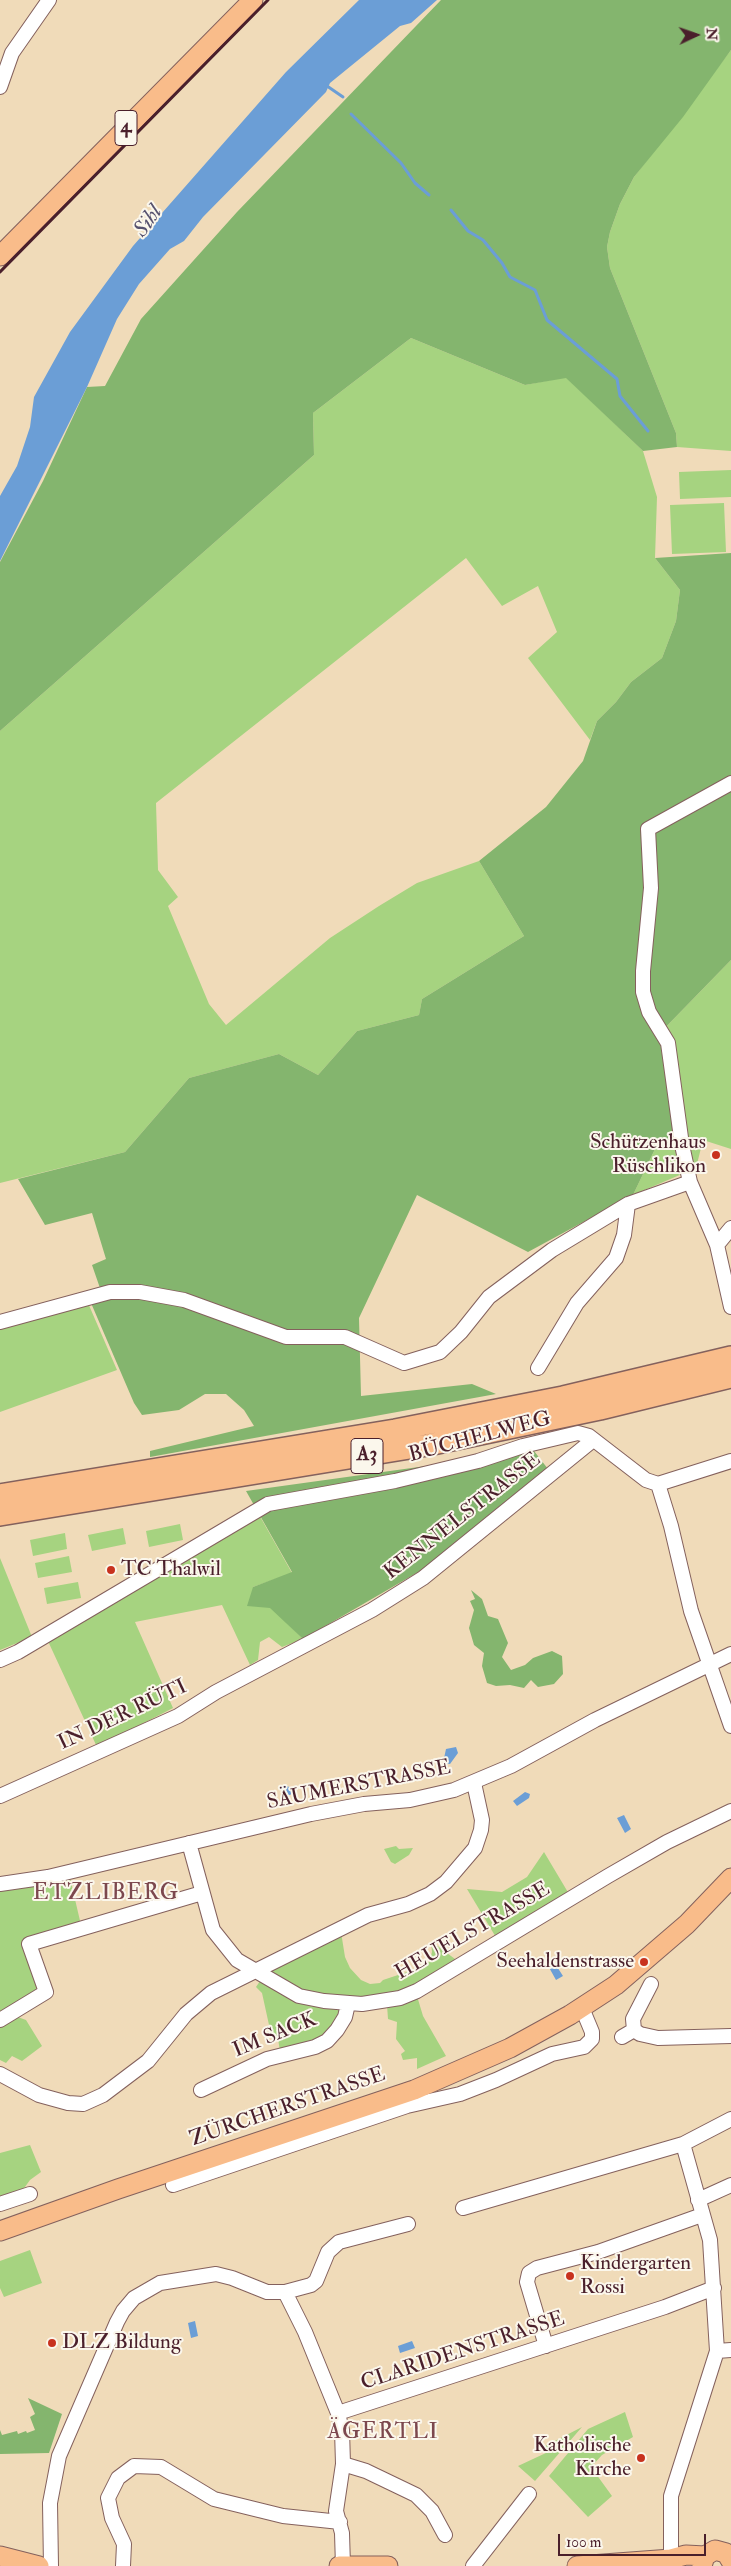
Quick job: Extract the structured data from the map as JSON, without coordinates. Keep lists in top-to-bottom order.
{
  "streets": {
    "highway": ["A3"],
    "main road": ["4", "ZÜRCHERSTRASSE"],
    "street": [
      "BÜCHELWEG",
      "KENNELSTRASSE",
      "IN DER RÜTI",
      "SÄUMERSTRASSE",
      "HEUELSTRASSE",
      "IM SACK",
      "CLARIDENSTRASSE"
    ]
  },
  "crossings": [
    ["BÜCHELWEG", "KENNELSTRASSE"],
    ["KENNELSTRASSE", "IN DER RÜTI"],
    ["SÄUMERSTRASSE", "HEUELSTRASSE"],
    ["HEUELSTRASSE", "IM SACK"]
  ],
  "districts": ["ETZLIBERG", "ÄGERTLI"],
  "water": ["Sihl"],
  "places": [
    "Schützenhaus Rüschlikon",
    "TC Thalwil",
    "Seehaldenstrasse",
    "Kindergarten Rossi",
    "DLZ Bildung",
    "Katholische Kirche"
  ],
  "scale_bar": "100 m",
  "north": "right"
}
